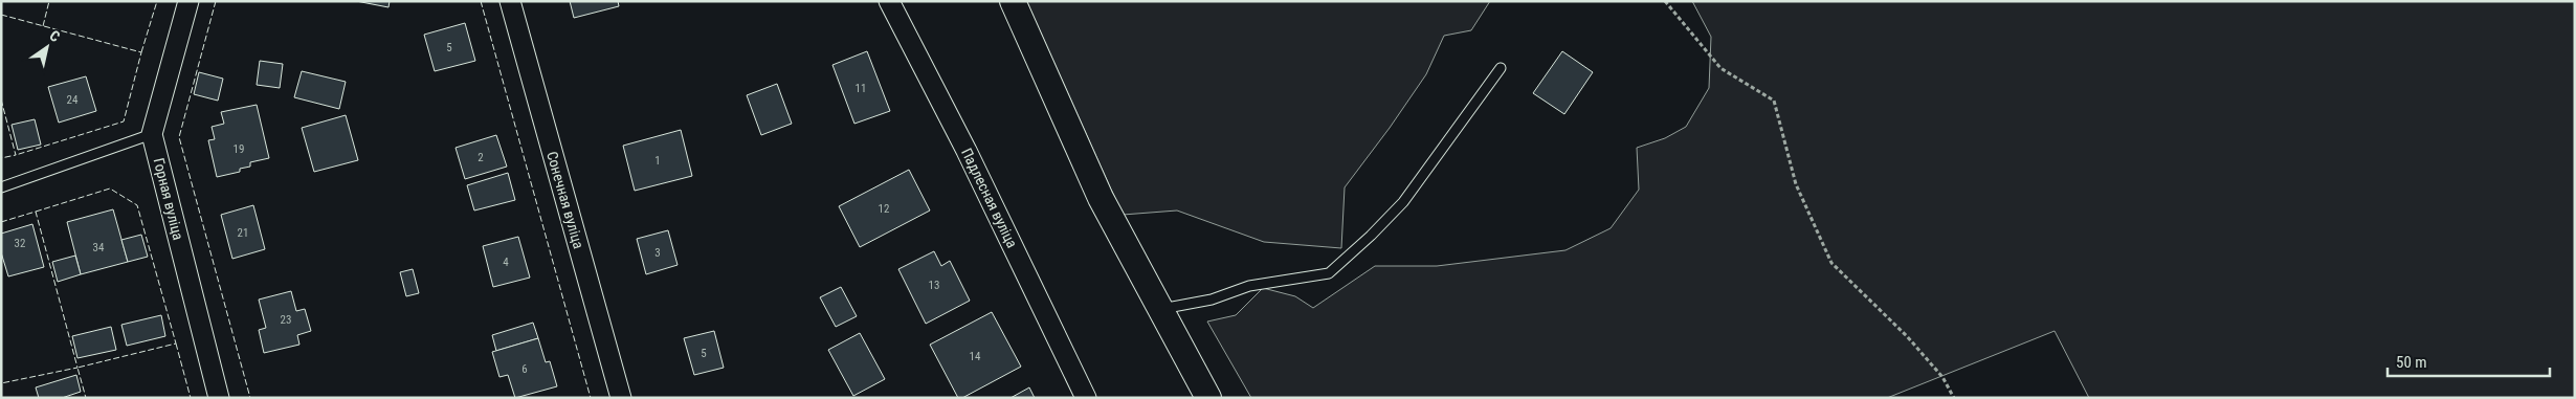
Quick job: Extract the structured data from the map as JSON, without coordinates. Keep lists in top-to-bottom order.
{
  "streets": {
    "street": ["Падлесная вуліца", "Горная вуліца", "Сонечная вуліца"]
  },
  "house_numbers": [
    "5",
    "11",
    "24",
    "19",
    "2",
    "1",
    "12",
    "21",
    "32",
    "34",
    "3",
    "4",
    "13",
    "23",
    "5",
    "14",
    "6"
  ],
  "scale_bar": "50 m",
  "north": "top right"
}
